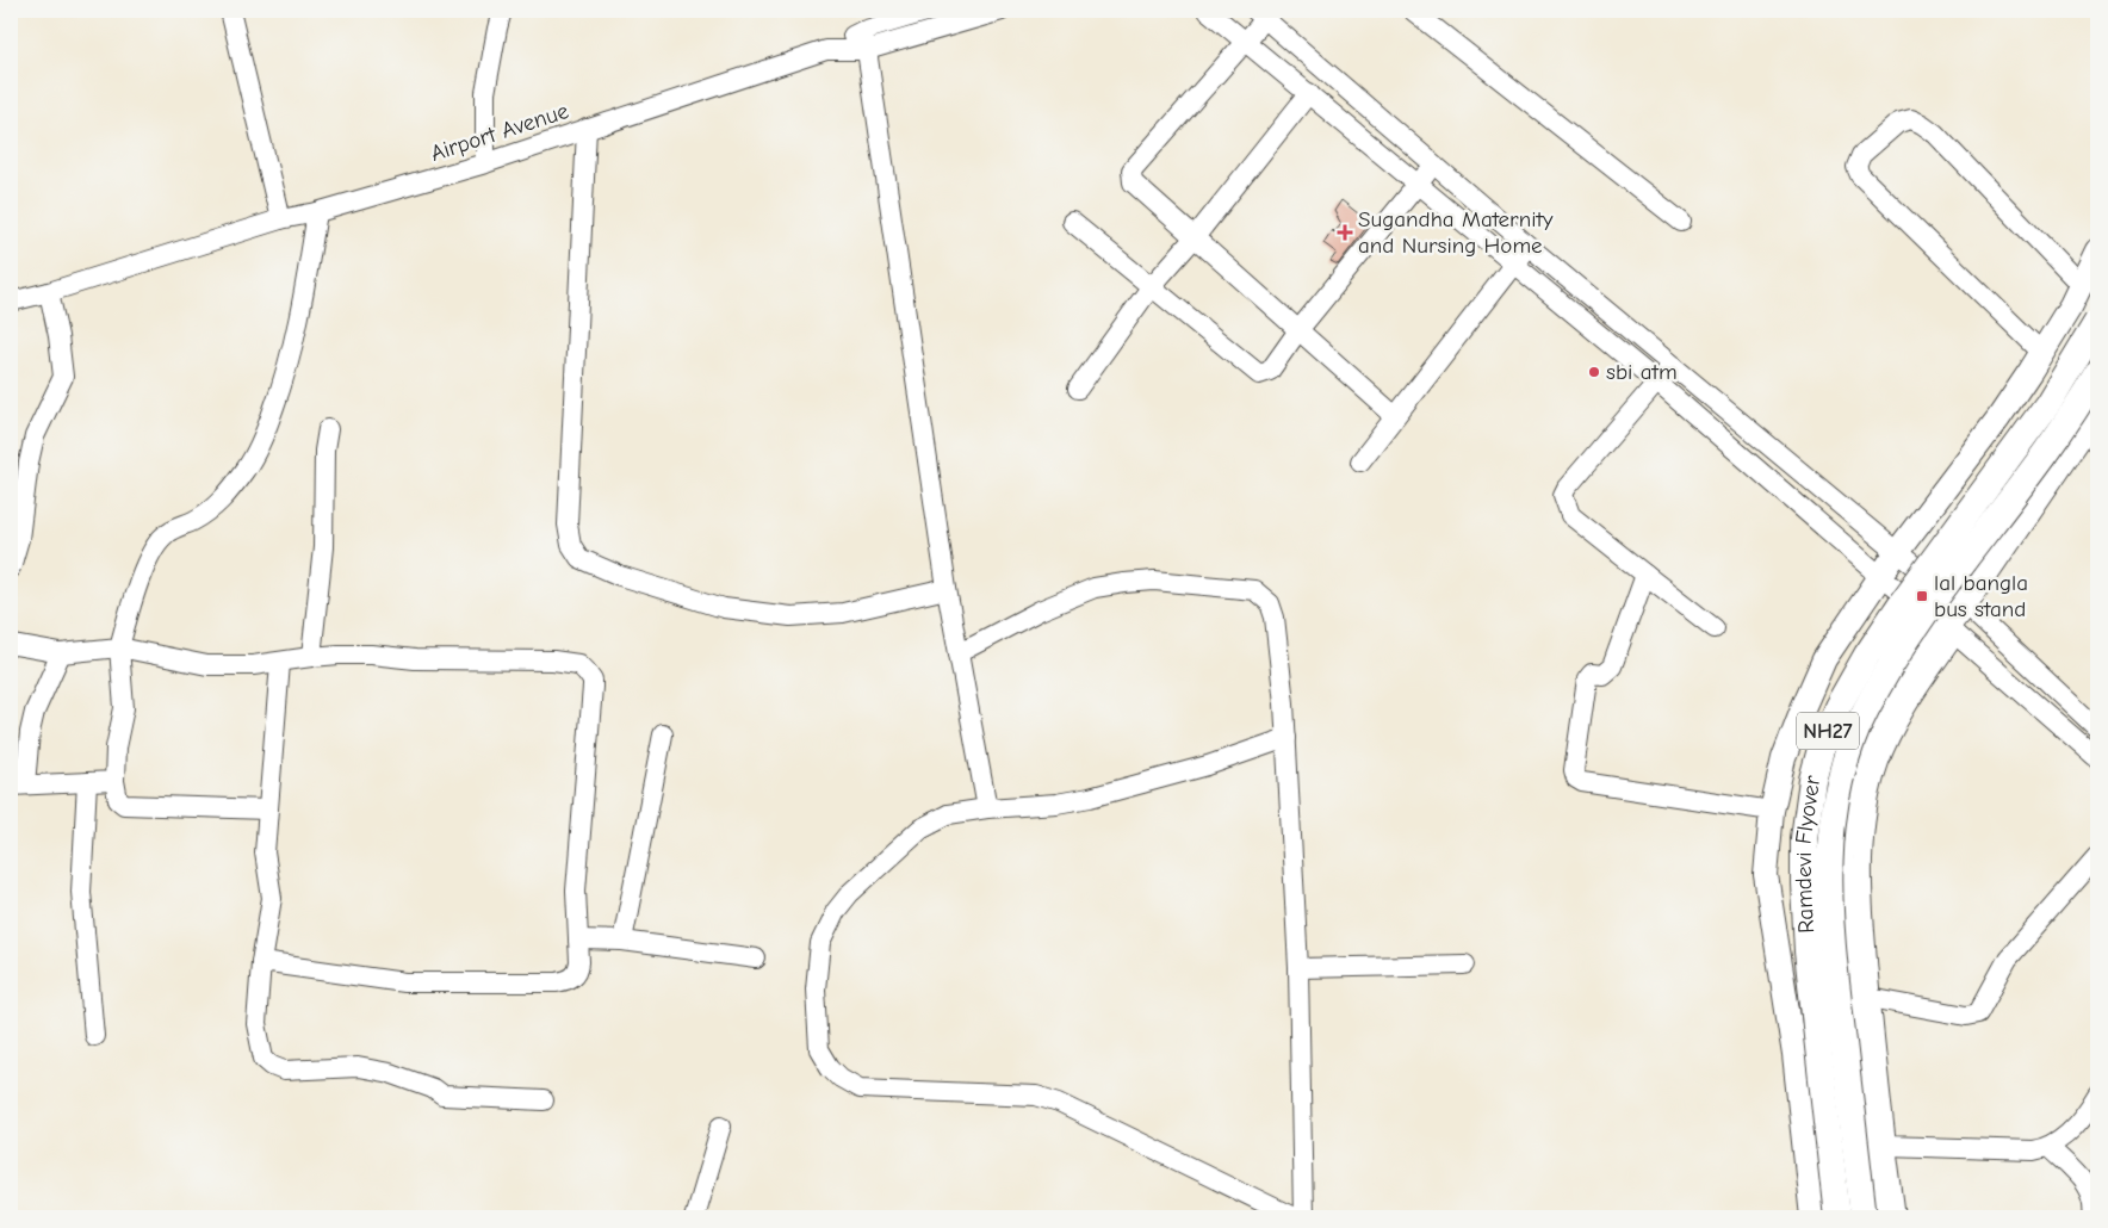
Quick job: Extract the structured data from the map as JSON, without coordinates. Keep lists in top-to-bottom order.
{
  "streets": {
    "highway": ["NH27", "Ramdevi Flyover"],
    "street": ["Airport Avenue"]
  },
  "places": {
    "health": ["Sugandha Maternity and Nursing Home"],
    "other": ["sbi atm"],
    "transit": ["lal bangla bus stand"]
  }
}
